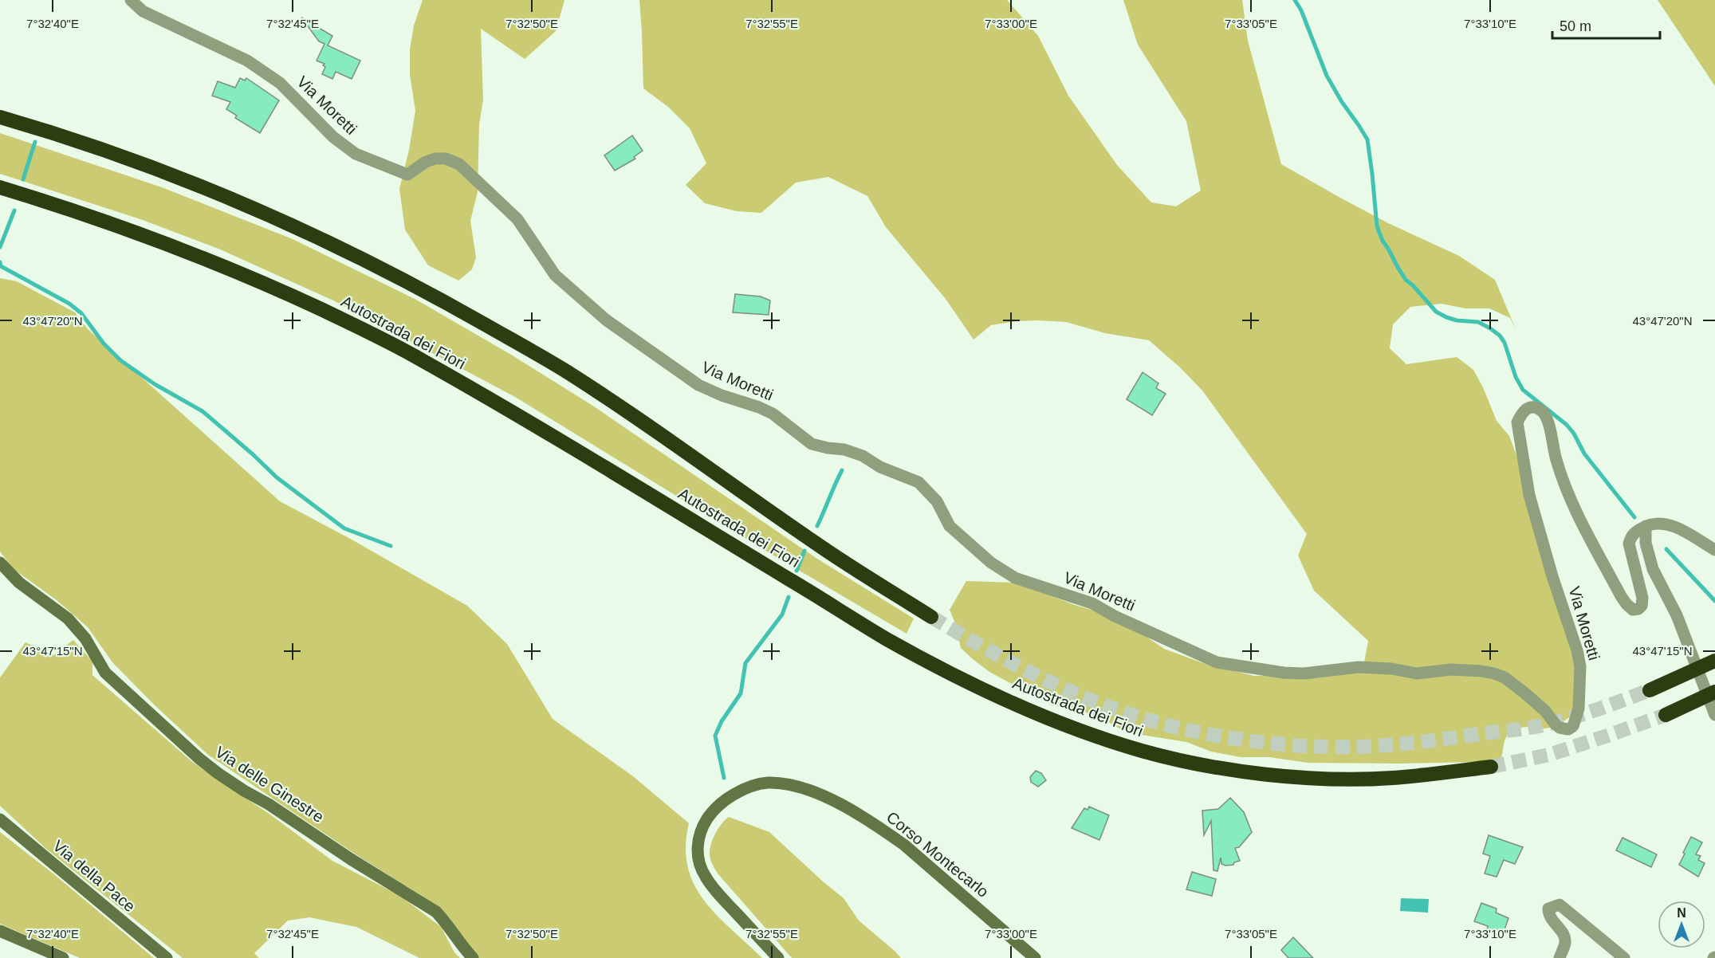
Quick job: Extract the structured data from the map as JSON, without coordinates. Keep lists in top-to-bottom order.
{
  "streets": {
    "highway": ["Autostrada dei Fiori"],
    "street": [
      "Via Moretti",
      "Via delle Ginestre",
      "Corso Montecarlo",
      "Via della Pace"
    ]
  },
  "scale_bar": "50 m",
  "north": "top",
  "coordinates": [
    "7°32'40\"E",
    "7°32'45\"E",
    "7°32'50\"E",
    "7°32'55\"E",
    "7°33'00\"E",
    "7°33'05\"E",
    "7°33'10\"E",
    "43°47'20\"N",
    "43°47'15\"N"
  ]
}
